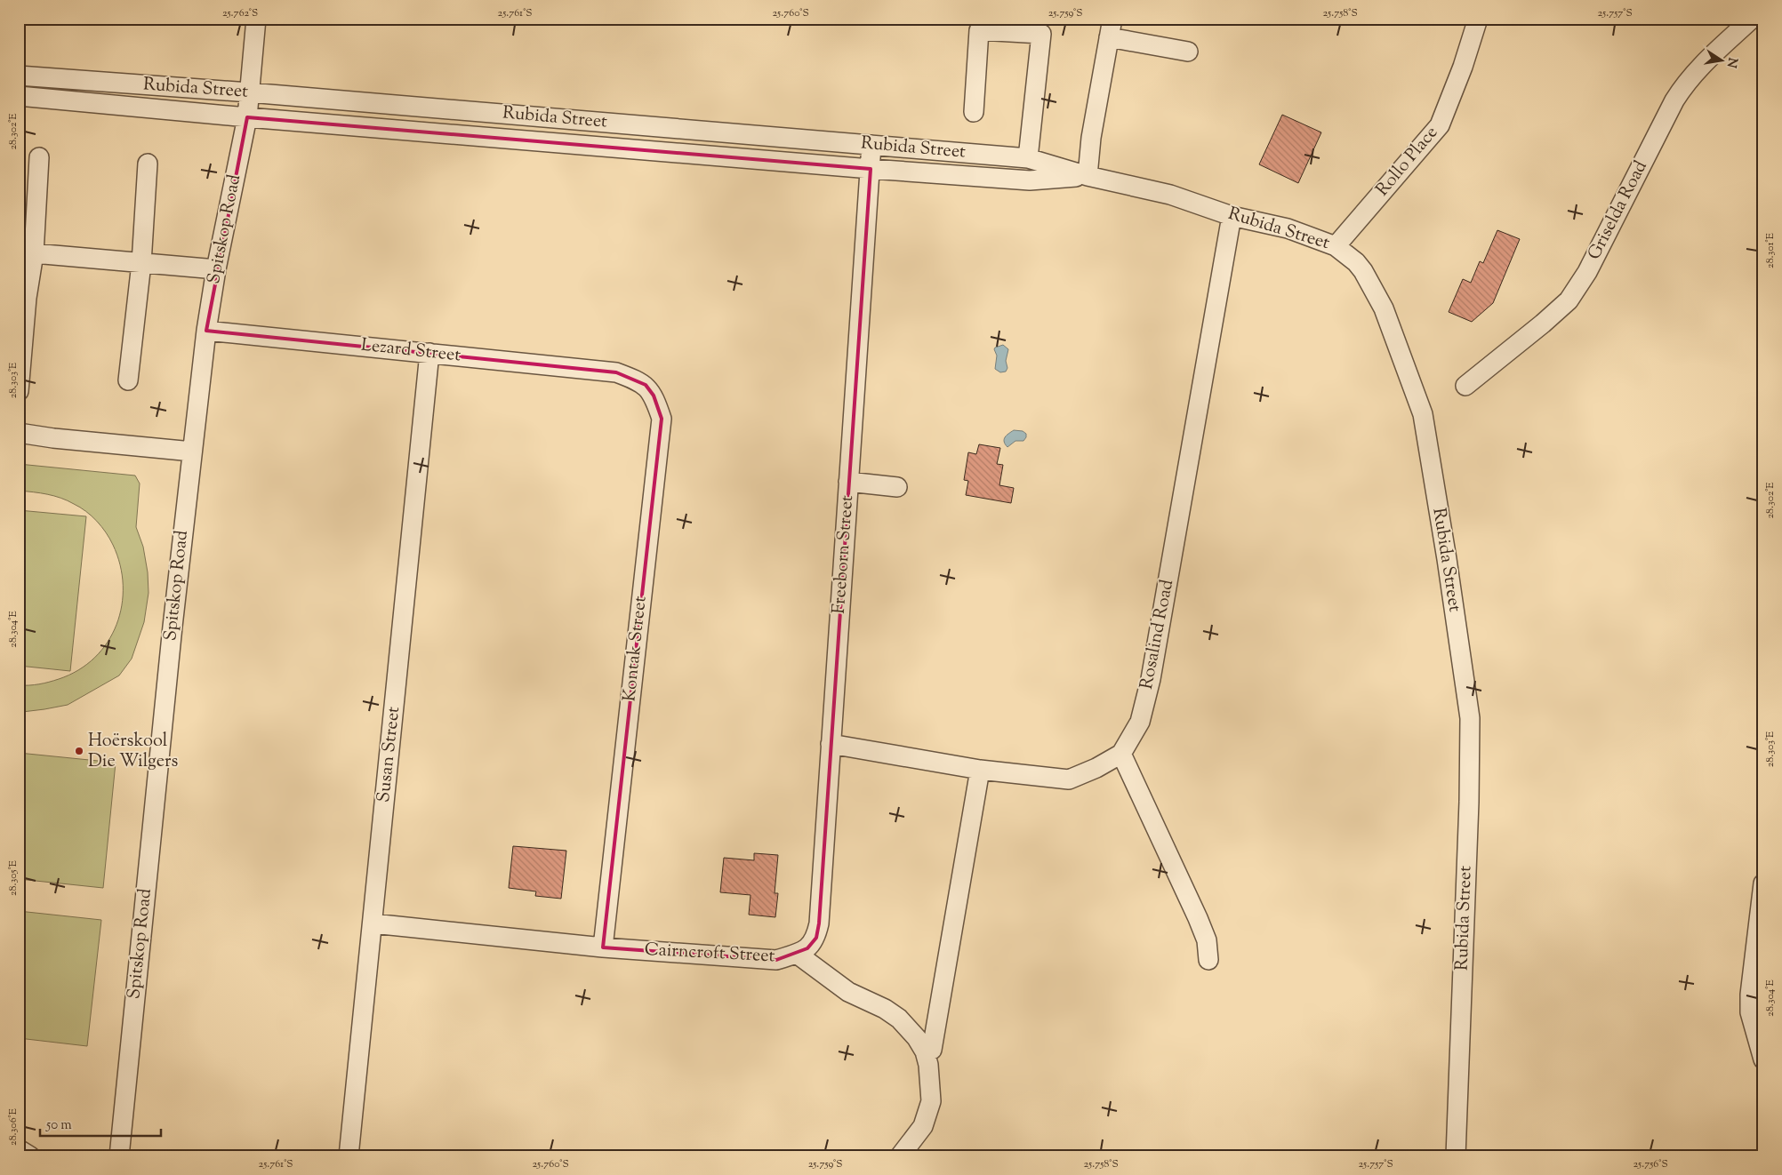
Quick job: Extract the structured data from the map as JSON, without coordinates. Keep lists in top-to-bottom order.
{
  "streets": {
    "street": [
      "Rubida Street",
      "Rollo Place",
      "Griselda Road",
      "Spitskop Road",
      "Lezard Street",
      "Freeborn Street",
      "Rosalind Road",
      "Kontak Street",
      "Susan Street",
      "Cairncroft Street"
    ]
  },
  "crossings": [
    ["Rubida Street", "Rollo Place"],
    ["Rubida Street", "Spitskop Road"],
    ["Rubida Street", "Freeborn Street"],
    ["Rubida Street", "Rosalind Road"],
    ["Spitskop Road", "Lezard Street"],
    ["Lezard Street", "Kontak Street"],
    ["Lezard Street", "Susan Street"],
    ["Freeborn Street", "Rosalind Road"],
    ["Freeborn Street", "Cairncroft Street"],
    ["Kontak Street", "Cairncroft Street"],
    ["Susan Street", "Cairncroft Street"]
  ],
  "places": ["Hoërskool Die Wilgers"],
  "scale_bar": "50 m",
  "north": "right",
  "coordinates": [
    "25.762°S",
    "25.761°S",
    "25.760°S",
    "25.759°S",
    "25.758°S",
    "25.757°S",
    "28.302°E",
    "28.301°E",
    "28.303°E",
    "28.304°E",
    "28.305°E",
    "28.306°E",
    "25.756°S"
  ]
}
